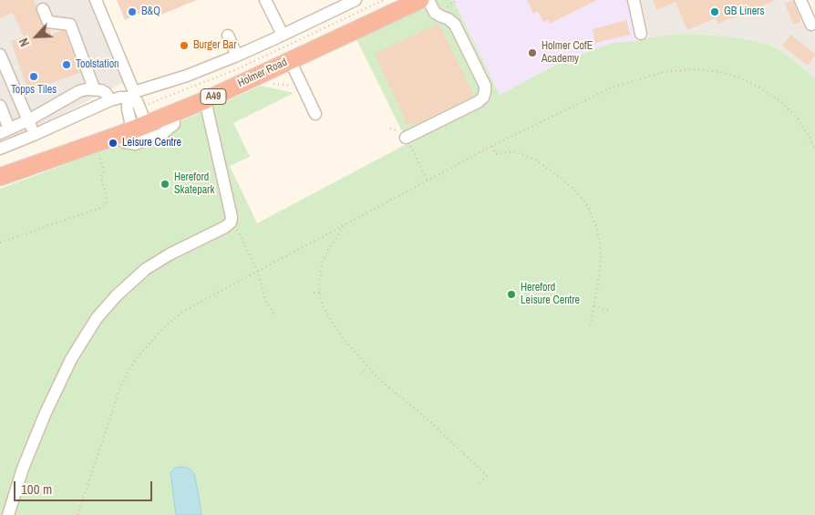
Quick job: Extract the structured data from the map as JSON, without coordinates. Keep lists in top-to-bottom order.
{
  "streets": {
    "highway": ["Holmer Road", "A49"]
  },
  "places": [
    "B&Q",
    "GB Liners",
    "Burger Bar",
    "Holmer CofE Academy",
    "Toolstation",
    "Topps Tiles",
    "Leisure Centre",
    "Hereford Skatepark",
    "Hereford Leisure Centre"
  ],
  "scale_bar": "100 m",
  "north": "bottom left"
}
